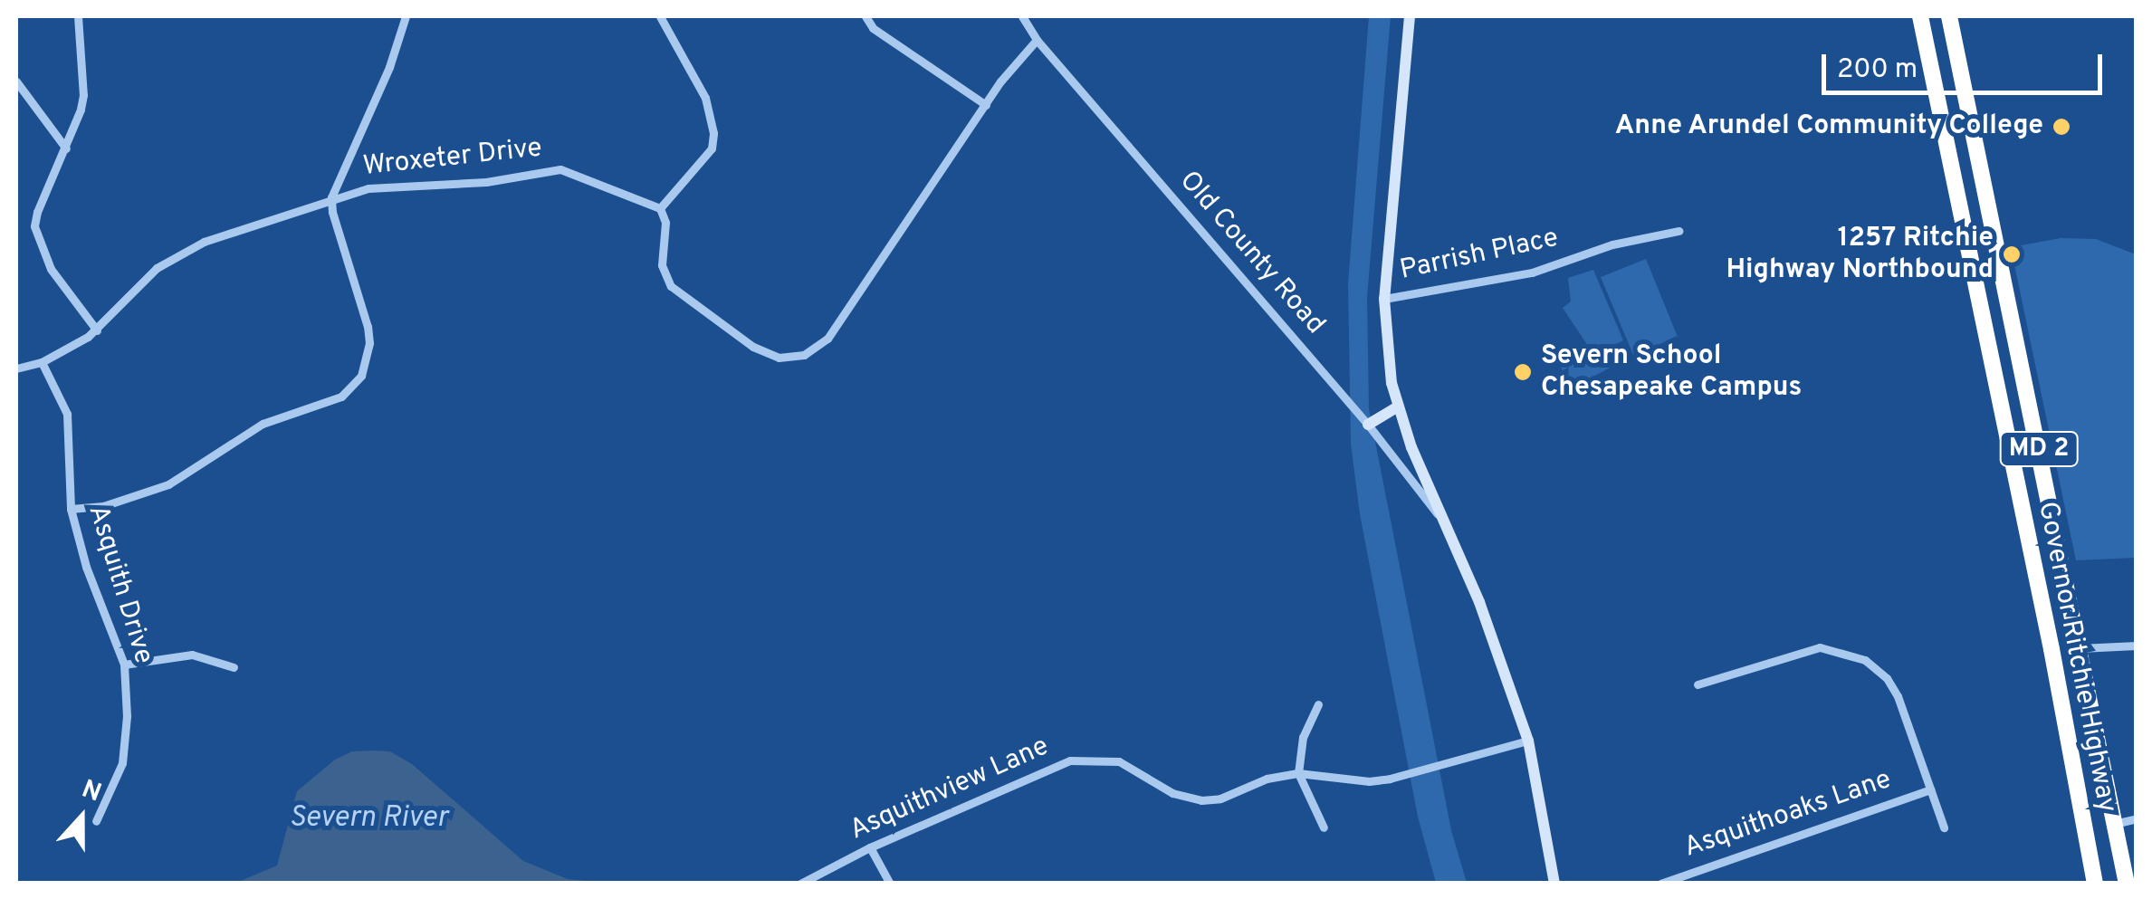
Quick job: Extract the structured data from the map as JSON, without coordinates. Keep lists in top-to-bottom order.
{
  "streets": {
    "highway": ["MD 2", "Governor Ritchie Highway"],
    "street": [
      "Wroxeter Drive",
      "Old County Road",
      "Parrish Place",
      "Asquith Drive",
      "Asquithview Lane",
      "Asquithoaks Lane"
    ]
  },
  "crossings": [
    ["Wroxeter Drive", "Asquith Drive"]
  ],
  "water": ["Severn River"],
  "places": ["Anne Arundel Community College", "1257 Ritchie Highway Northbound", "Severn School Chesapeake Campus"],
  "scale_bar": "200 m",
  "north": "top"
}
